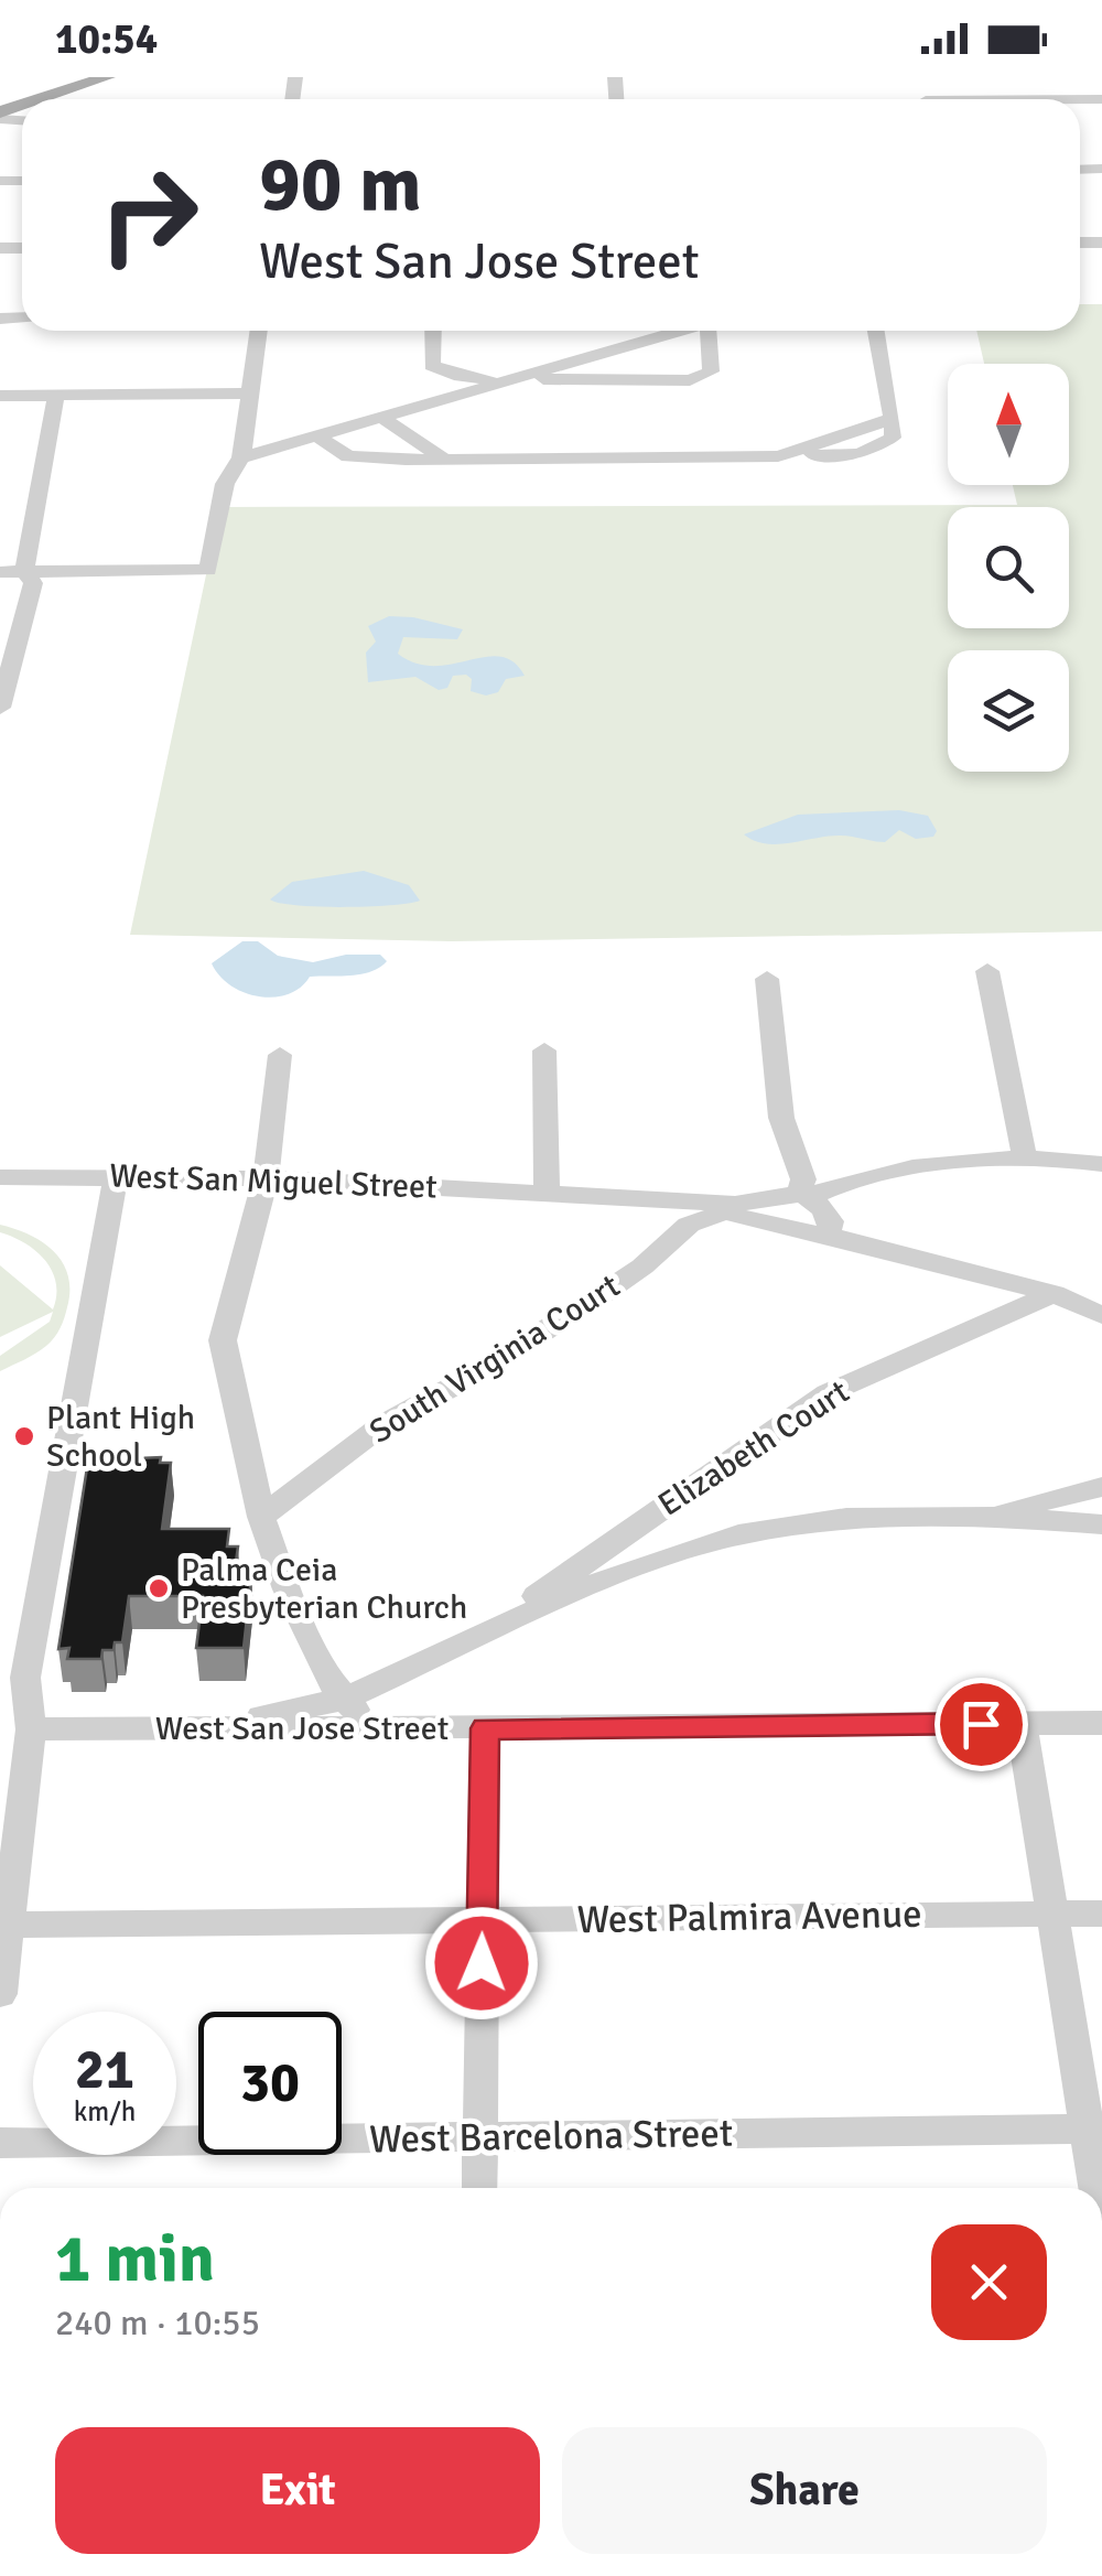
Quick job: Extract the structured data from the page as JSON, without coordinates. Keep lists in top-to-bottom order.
{
  "streets": {
    "street": [
      "West San Miguel Street",
      "South Virginia Court",
      "Elizabeth Court",
      "West San Jose Street",
      "West Palmira Avenue",
      "West Barcelona Street"
    ]
  },
  "crossings": [
    ["West San Miguel Street", "South Virginia Court"]
  ],
  "places": ["Plant High School", "Palma Ceia Presbyterian Church"],
  "north": "top",
  "page": {
    "status": "10:54",
    "turn": ["90 m", "West San Jose Street"],
    "speed": "21 km/h",
    "limit": "30",
    "heading": ["1 min", "240 m · 10:55"],
    "buttons": ["Exit", "Share"]
  }
}
